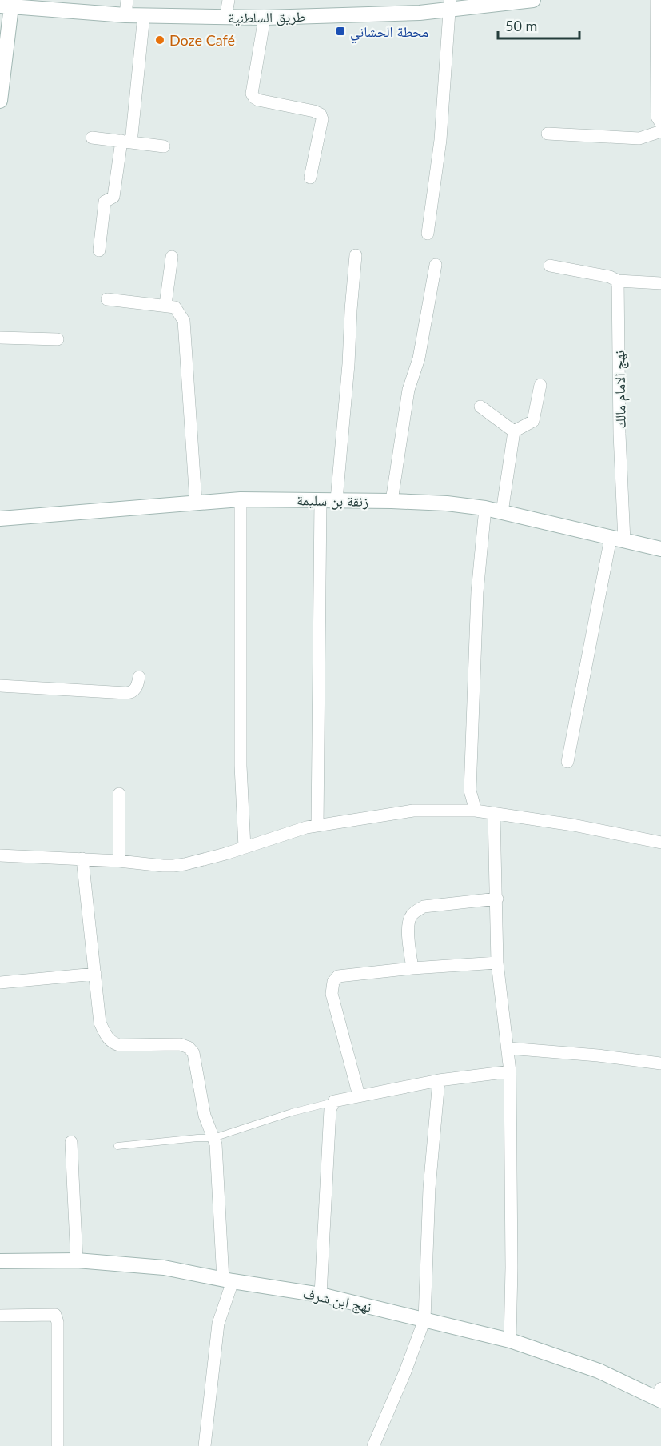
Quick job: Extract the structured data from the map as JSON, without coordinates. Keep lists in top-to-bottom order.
{
  "streets": {
    "street": [
      "طريق السلطنية",
      "نهج الامام مالك",
      "زنقة بن سليمة",
      "نهج ابن شرف"
    ]
  },
  "crossings": [
    ["نهج الامام مالك", "زنقة بن سليمة"]
  ],
  "places": {
    "transit": ["محطة الحشاني"],
    "other": ["Doze Café"]
  },
  "scale_bar": "50 m"
}
